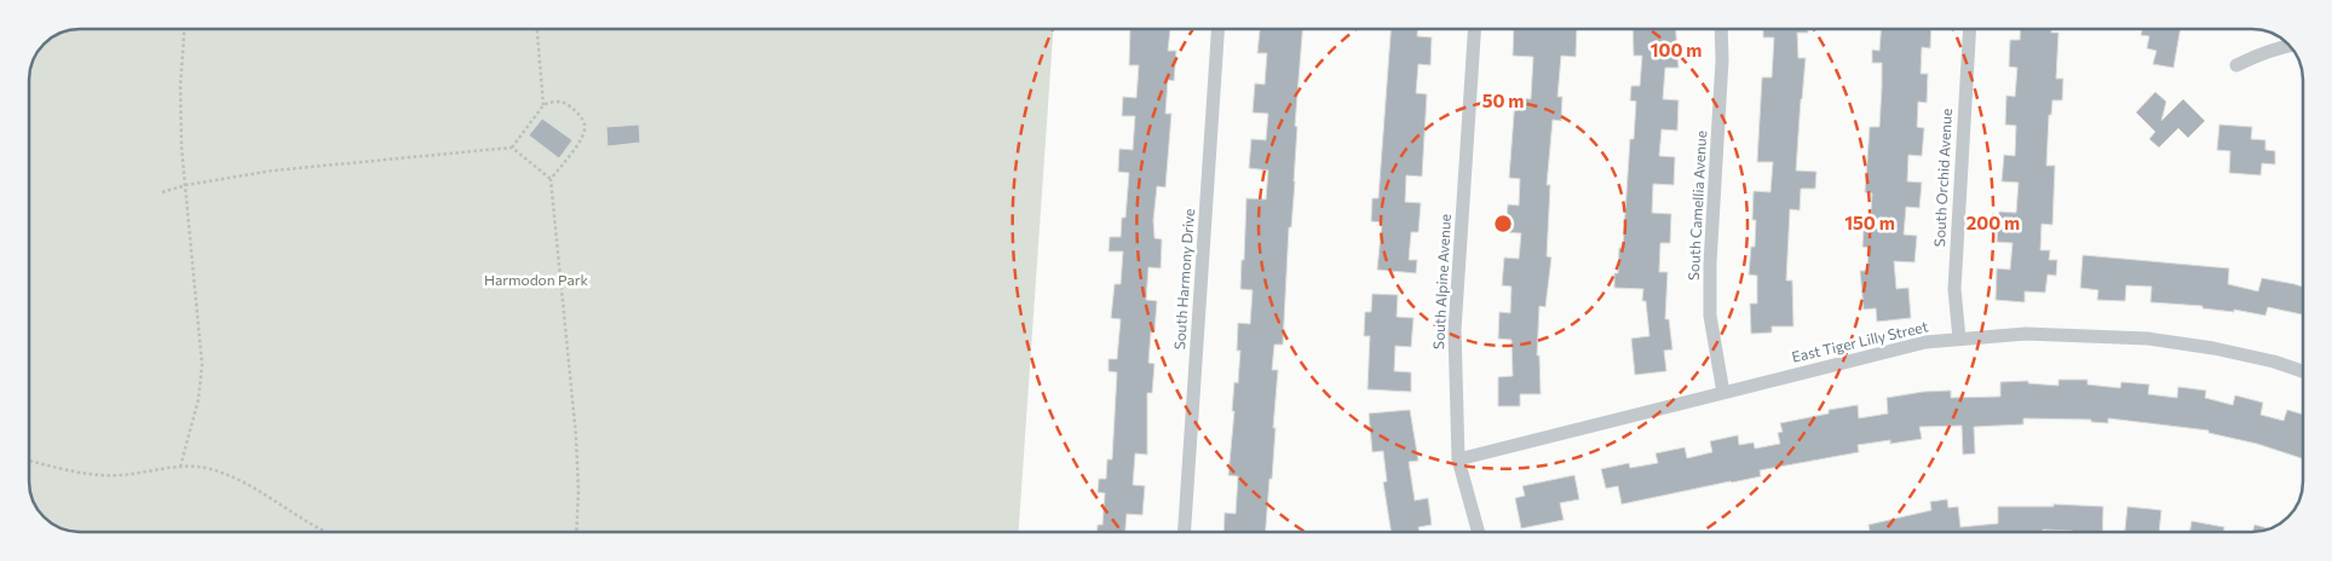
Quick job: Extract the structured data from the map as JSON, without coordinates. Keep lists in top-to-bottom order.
{
  "streets": {
    "street": [
      "South Orchid Avenue",
      "South Camellia Avenue",
      "South Harmony Drive",
      "South Alpine Avenue",
      "East Tiger Lilly Street"
    ]
  },
  "crossings": [
    ["South Orchid Avenue", "East Tiger Lilly Street"],
    ["South Camellia Avenue", "East Tiger Lilly Street"],
    ["South Alpine Avenue", "East Tiger Lilly Street"]
  ],
  "parks": ["Harmodon Park"],
  "rings": [
    "100 m",
    "50 m",
    "150 m",
    "200 m"
  ]
}
